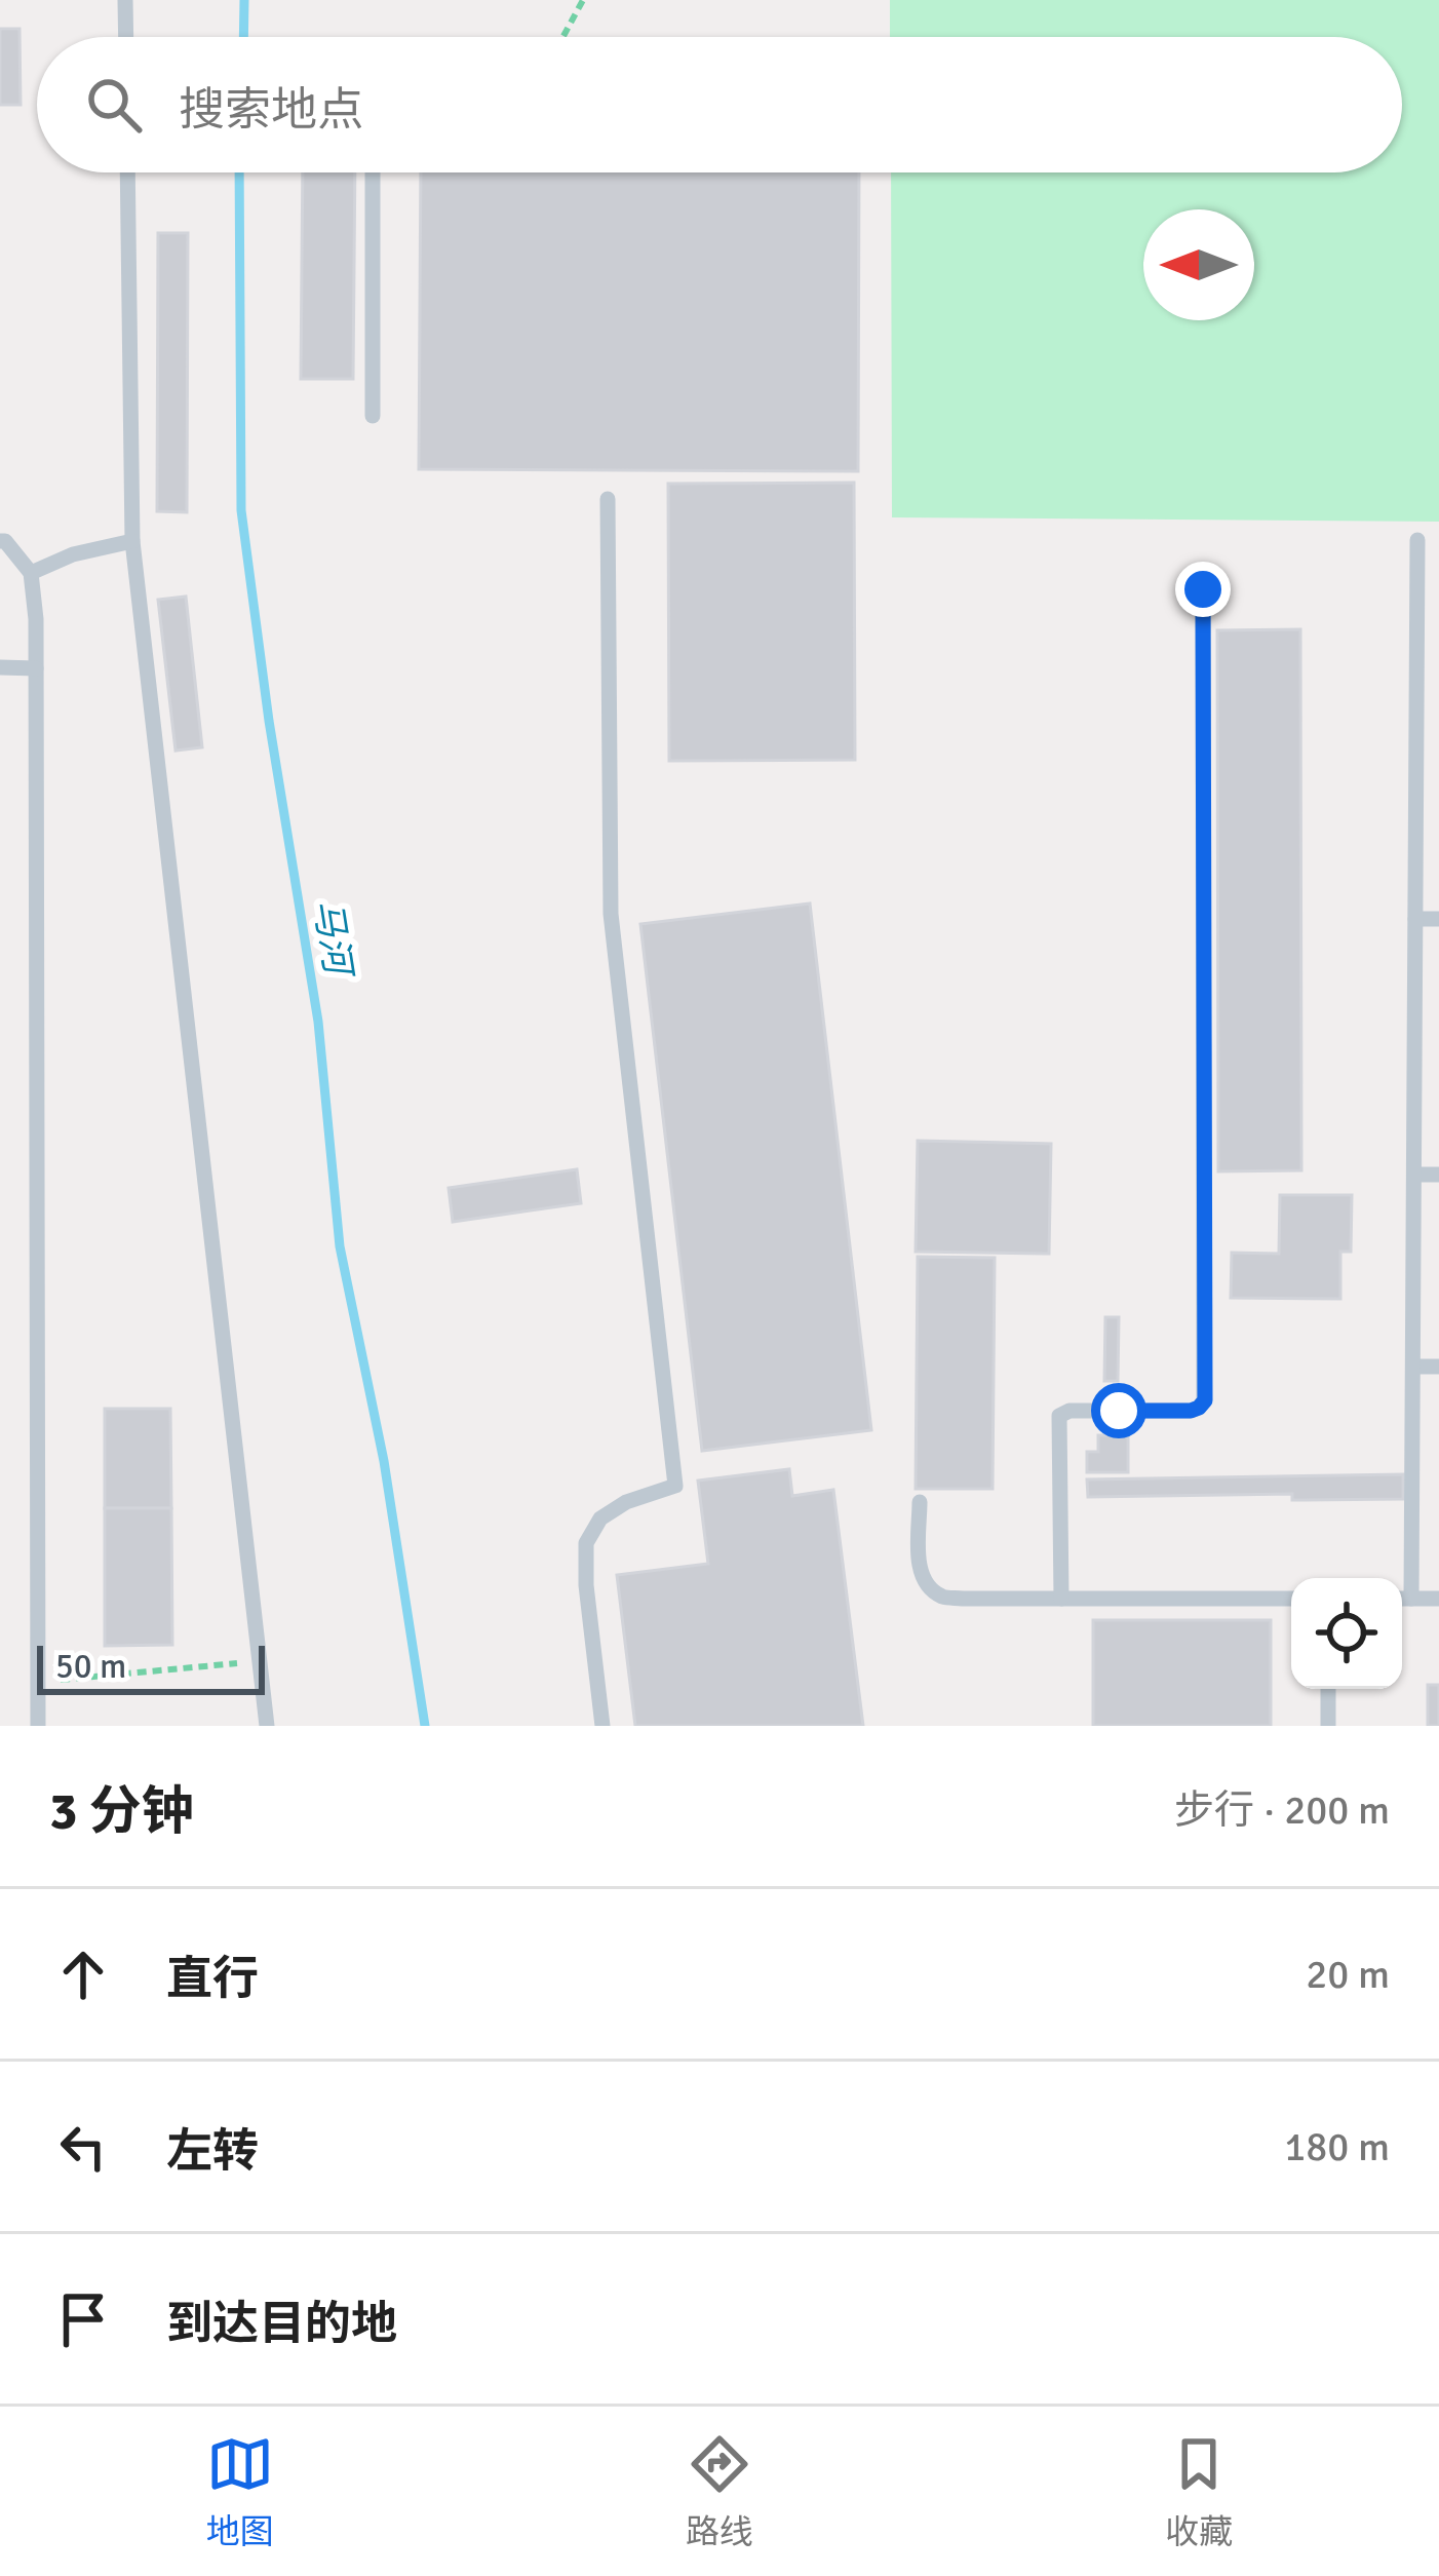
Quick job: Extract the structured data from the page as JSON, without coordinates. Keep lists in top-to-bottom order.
{
  "water": ["马河"],
  "scale_bar": "50 m",
  "north": "left",
  "page": {
    "search": "搜索地点",
    "scale": "50 m",
    "heading": ["3 分钟", "步行 · 200 m"],
    "list": [
      ["直行", "20 m"],
      ["左转", "180 m"],
      "到达目的地"
    ],
    "nav": ["地图", "路线", "收藏"]
  }
}
